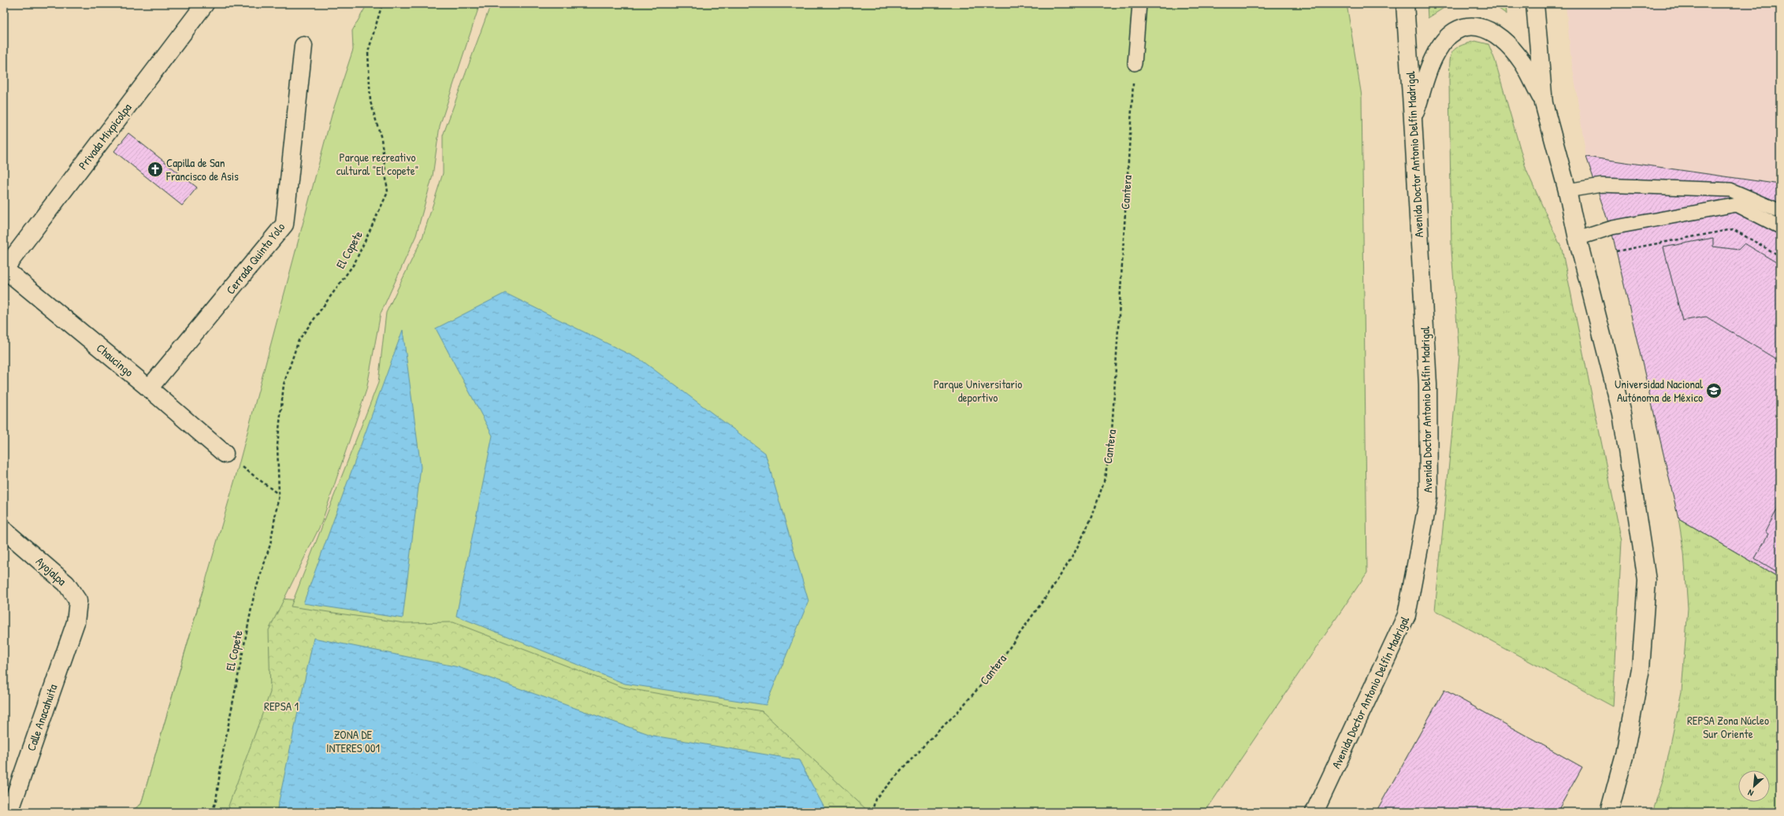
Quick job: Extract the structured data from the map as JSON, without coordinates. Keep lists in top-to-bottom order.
{
  "streets": {
    "main road": [
      "Privada Mixpicolpa",
      "Avenida Doctor Antonio Delfín Madrigal",
      "Cerrada Quinta Yolo",
      "Chaucingo",
      "Ayojalpa",
      "Calle Anacahuita"
    ],
    "path": ["Cantera", "El Copete"]
  },
  "crossings": [
    ["Privada Mixpicolpa", "Chaucingo"],
    ["Cerrada Quinta Yolo", "Chaucingo"],
    ["Ayojalpa", "Calle Anacahuita"]
  ],
  "parks": [
    "Parque recreativo cultural \"El copete\"",
    "Parque Universitario deportivo",
    "REPSA 1",
    "REPSA Zona Núcleo Sur Oriente",
    "ZONA DE INTERES 001"
  ],
  "places": {
    "church": ["Capilla de San Francisco de Asis"],
    "school or university": ["Universidad Nacional Autónoma de México"]
  },
  "north": "bottom left"
}
